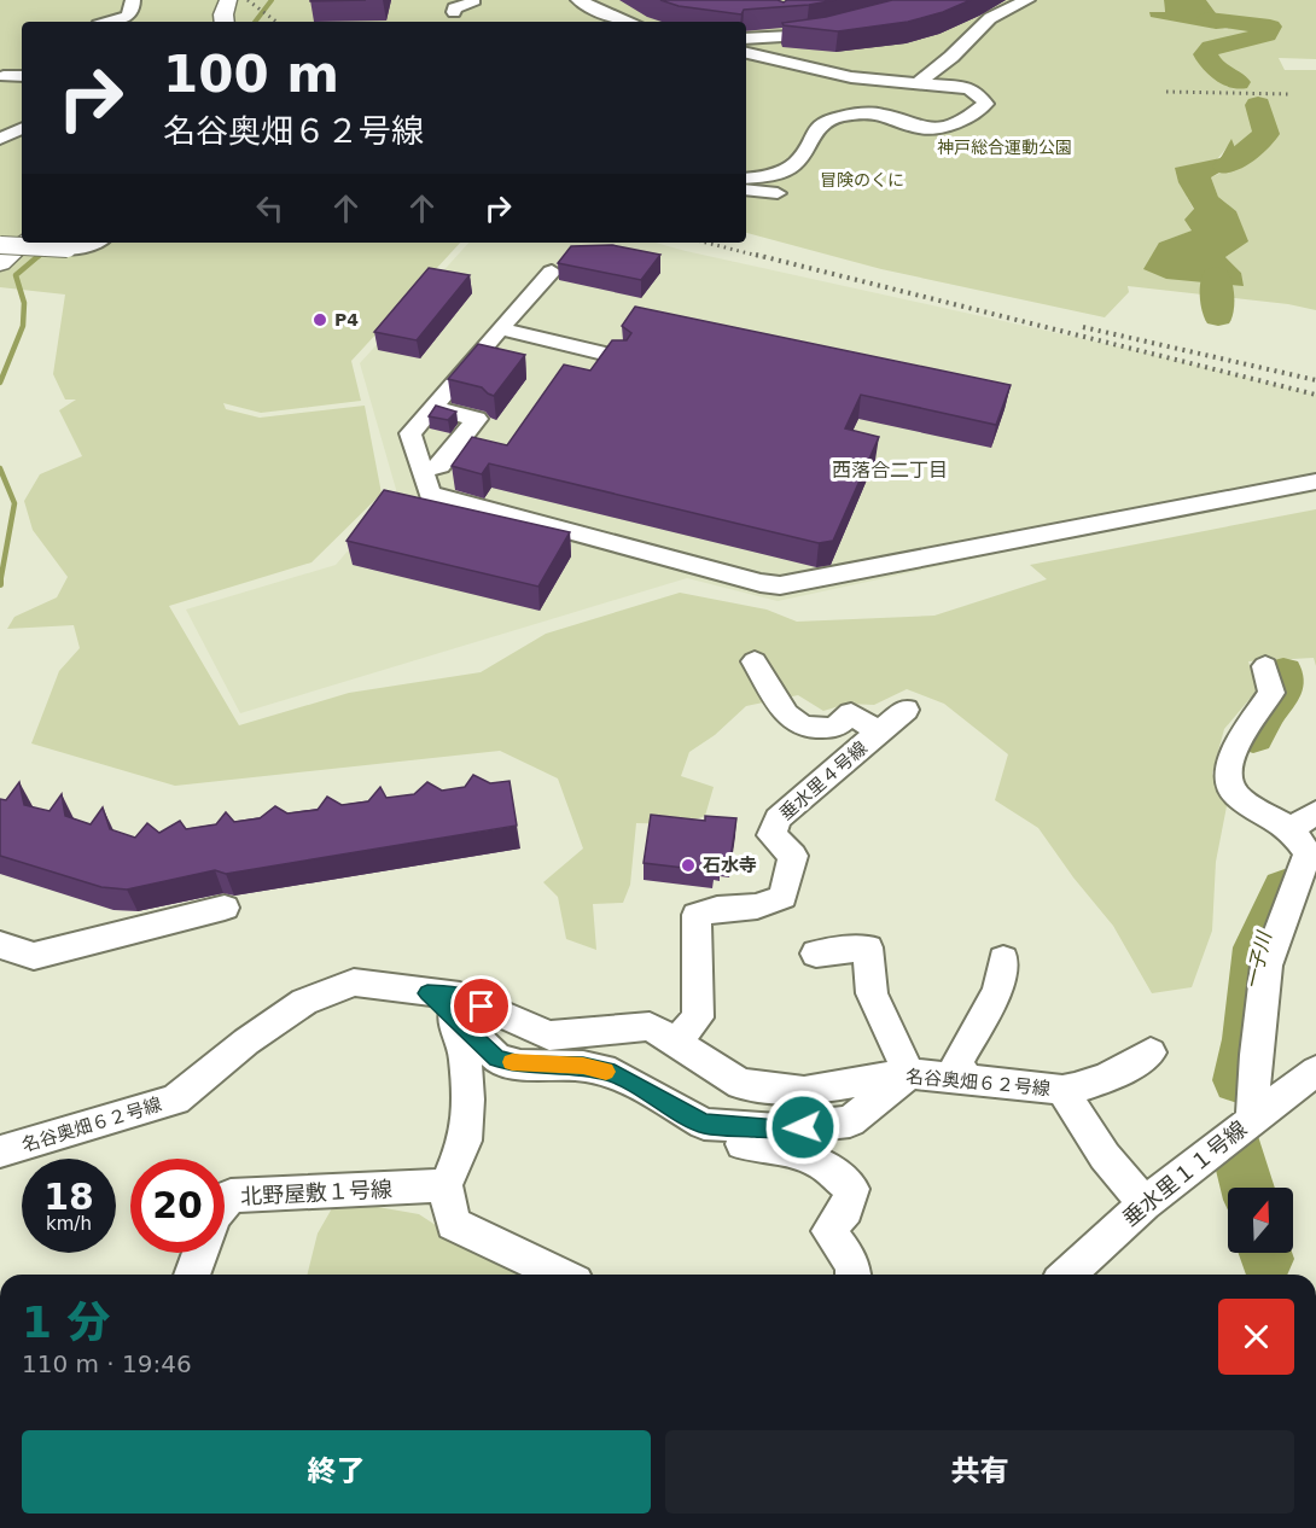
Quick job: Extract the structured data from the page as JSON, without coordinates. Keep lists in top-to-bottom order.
{
  "streets": {
    "street": [
      "垂水里４号線",
      "名谷奥畑６２号線",
      "垂水里１１号線",
      "北野屋敷１号線"
    ]
  },
  "crossings": [
    ["垂水里４号線", "名谷奥畑６２号線"],
    ["名谷奥畑６２号線", "垂水里１１号線"]
  ],
  "districts": ["西落合二丁目"],
  "water": ["一子川"],
  "parks": ["神戸総合運動公園", "冒険のくに"],
  "places": ["P4", "石水寺"],
  "north": "top",
  "page": {
    "turn": ["100 m", "名谷奥畑６２号線"],
    "speed": "18 km/h",
    "limit": "20",
    "heading": ["1 分", "110 m · 19:46"],
    "buttons": ["終了", "共有"]
  }
}
